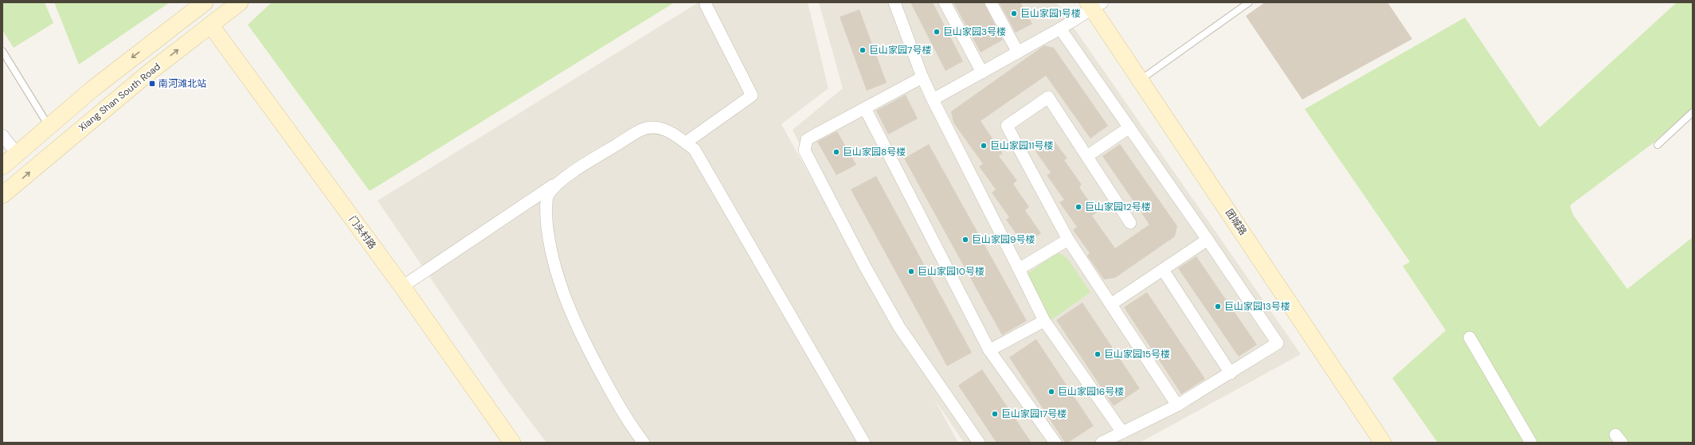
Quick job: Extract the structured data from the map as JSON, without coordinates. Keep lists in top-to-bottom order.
{
  "streets": {
    "street": ["Xiang Shan South Road", "团城路", "门头村路"]
  },
  "crossings": [
    ["Xiang Shan South Road", "门头村路"]
  ],
  "places": {
    "other": [
      "巨山家园1号楼",
      "巨山家园3号楼",
      "巨山家园7号楼",
      "巨山家园11号楼",
      "巨山家园8号楼",
      "巨山家园12号楼",
      "巨山家园9号楼",
      "巨山家园10号楼",
      "巨山家园13号楼",
      "巨山家园15号楼",
      "巨山家园16号楼",
      "巨山家园17号楼"
    ],
    "transit": ["南河滩北站"]
  }
}
